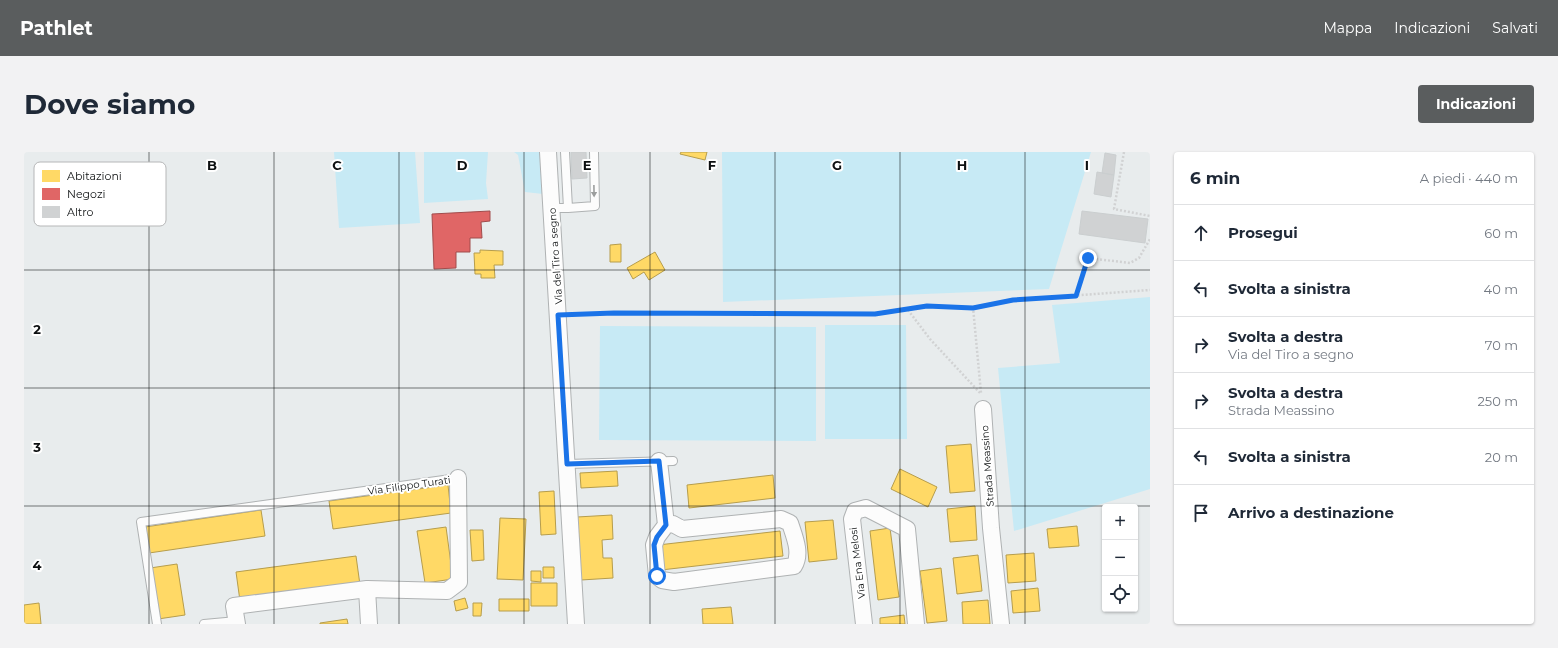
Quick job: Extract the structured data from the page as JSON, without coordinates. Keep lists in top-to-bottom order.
{
  "streets": {
    "street": [
      "Via del Tiro a segno",
      "Strada Meassino",
      "Via Filippo Turati",
      "Via Ena Melosi"
    ]
  },
  "legend": ["Abitazioni", "Negozi", "Altro"],
  "page": {
    "header": "Pathlet",
    "nav": ["Mappa", "Indicazioni", "Salvati"],
    "buttons": "Indicazioni",
    "title": "Dove siamo",
    "heading": ["6 min", "A piedi · 440 m"],
    "list": [
      ["Prosegui", "60 m"],
      ["Svolta a sinistra", "40 m"],
      ["Svolta a destra", "Via del Tiro a segno", "70 m"],
      ["Svolta a destra", "Strada Meassino", "250 m"],
      ["Svolta a sinistra", "20 m"],
      "Arrivo a destinazione"
    ],
    "map_buttons": ["+", "−"]
  },
  "grid": {
    "columns": [
      "B",
      "C",
      "D",
      "E",
      "F",
      "G",
      "H",
      "I"
    ],
    "rows": ["2", "3", "4"]
  }
}
